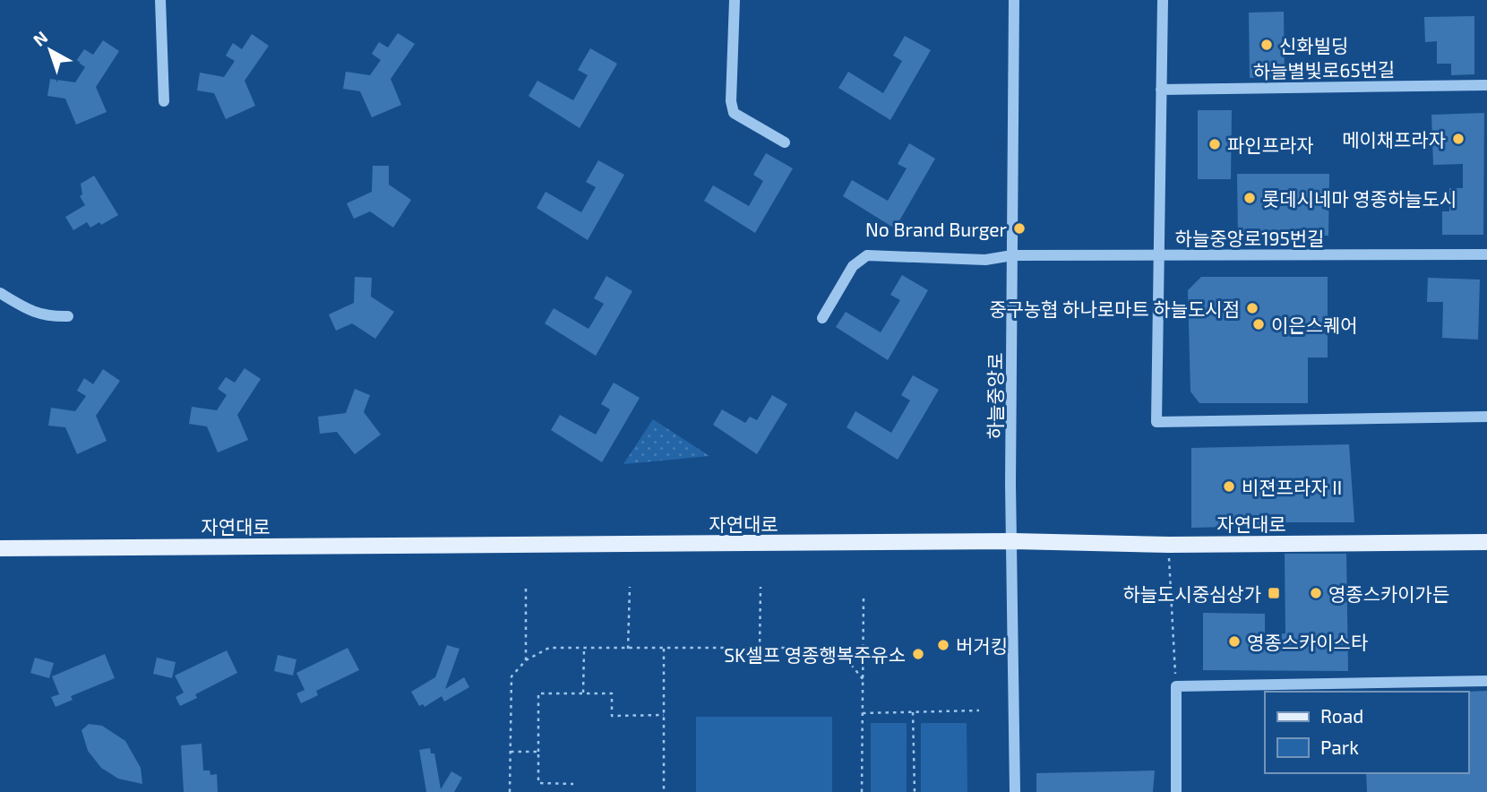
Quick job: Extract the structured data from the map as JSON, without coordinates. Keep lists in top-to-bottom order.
{
  "streets": {
    "main road": ["자연대로"],
    "street": ["하늘별빛로65번길", "하늘중앙로195번길", "하늘중앙로"]
  },
  "crossings": [
    ["하늘중앙로195번길", "하늘중앙로"],
    ["하늘중앙로", "자연대로"]
  ],
  "places": {
    "other": [
      "신화빌딩",
      "메이채프라자",
      "파인프라자",
      "롯데시네마 영종하늘도시",
      "No Brand Burger",
      "중구농협 하나로마트 하늘도시점",
      "이은스퀘어",
      "비젼프라자 II",
      "영종스카이가든",
      "영종스카이스타",
      "버거킹",
      "SK셀프 영종행복주유소"
    ],
    "transit": ["하늘도시중심상가"]
  },
  "legend": ["Road", "Park"],
  "north": "top left"
}
